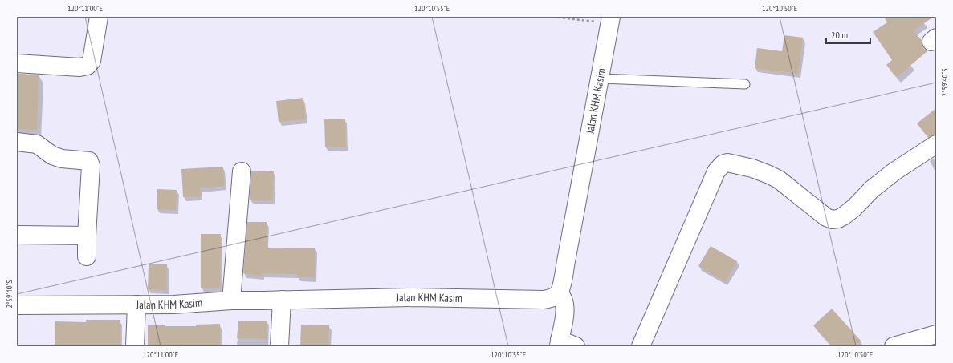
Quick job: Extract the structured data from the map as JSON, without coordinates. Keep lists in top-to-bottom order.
{
  "streets": {
    "street": ["Jalan KHM Kasim"]
  },
  "scale_bar": "20 m",
  "coordinates": [
    "120°11'00\"E",
    "120°10'55\"E",
    "120°10'50\"E",
    "2°59'40\"S"
  ]
}
